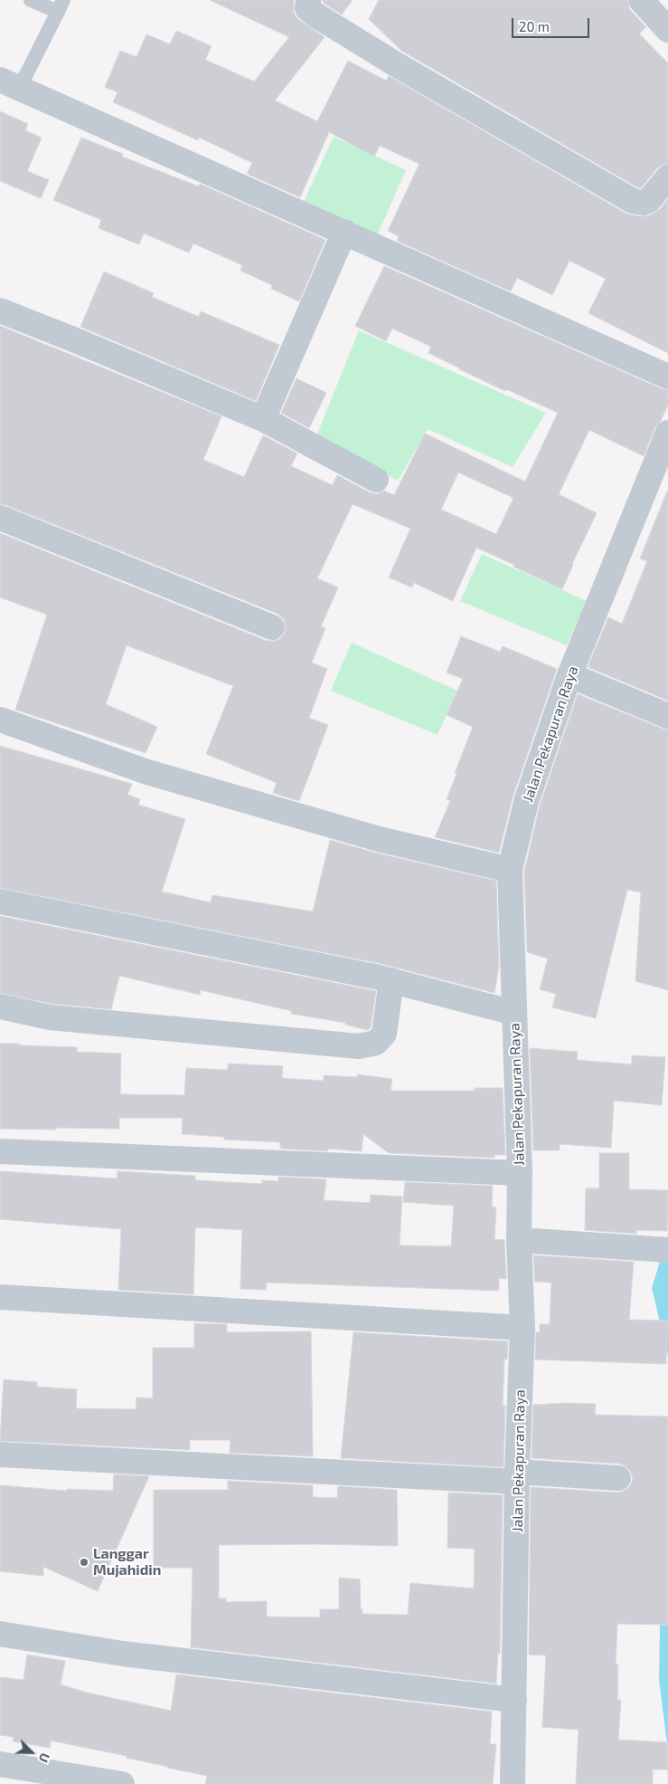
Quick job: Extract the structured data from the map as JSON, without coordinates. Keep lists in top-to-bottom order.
{
  "streets": {
    "street": ["Jalan Pekapuran Raya"]
  },
  "places": ["Langgar Mujahidin"],
  "scale_bar": "20 m",
  "north": "bottom right"
}
